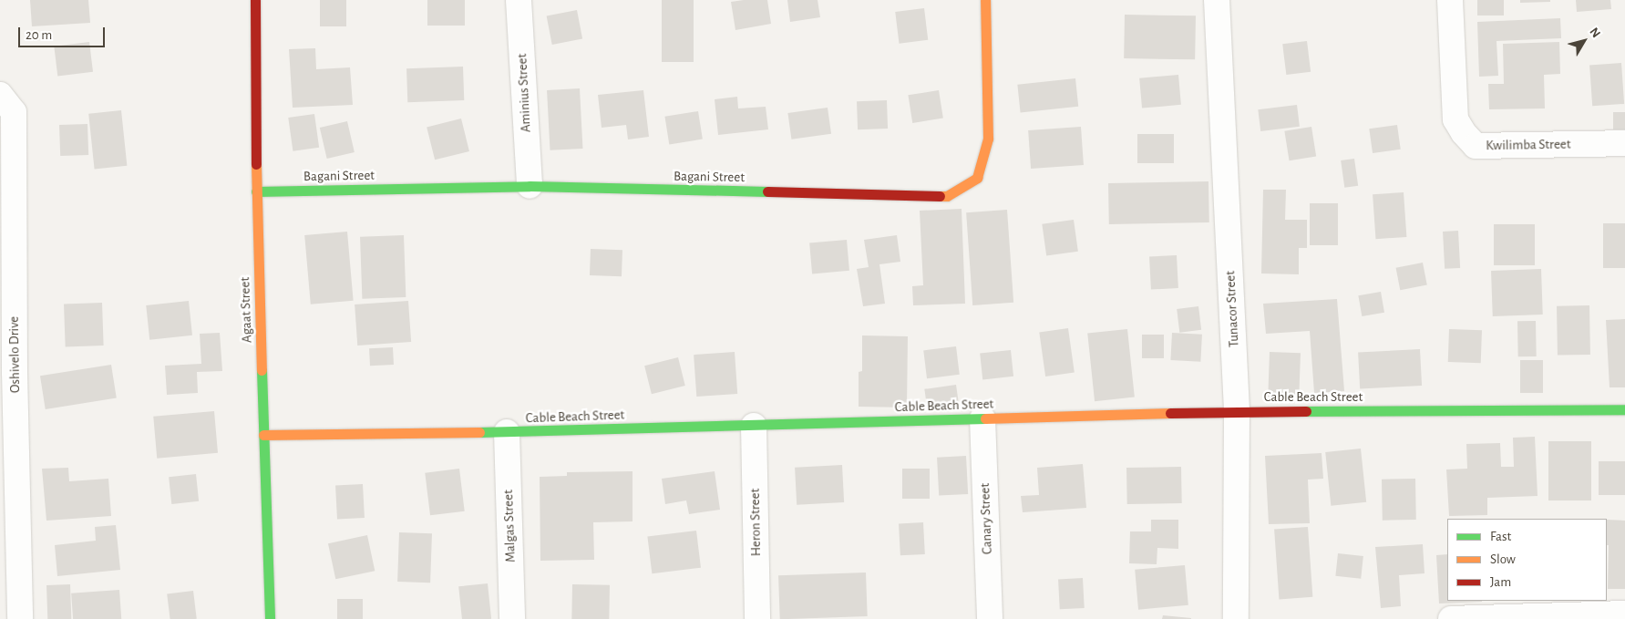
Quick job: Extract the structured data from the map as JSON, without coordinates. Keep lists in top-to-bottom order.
{
  "streets": {
    "street": [
      "Aminius Street",
      "Kwilimba Street",
      "Bagani Street",
      "Tunacor Street",
      "Agaat Street",
      "Oshivelo Drive",
      "Cable Beach Street",
      "Canary Street",
      "Heron Street",
      "Malgas Street"
    ]
  },
  "crossings": [
    ["Aminius Street", "Bagani Street"],
    ["Bagani Street", "Agaat Street"],
    ["Tunacor Street", "Cable Beach Street"],
    ["Agaat Street", "Cable Beach Street"],
    ["Cable Beach Street", "Canary Street"],
    ["Cable Beach Street", "Heron Street"],
    ["Cable Beach Street", "Malgas Street"]
  ],
  "legend": ["Fast", "Slow", "Jam"],
  "scale_bar": "20 m",
  "north": "top right"
}
